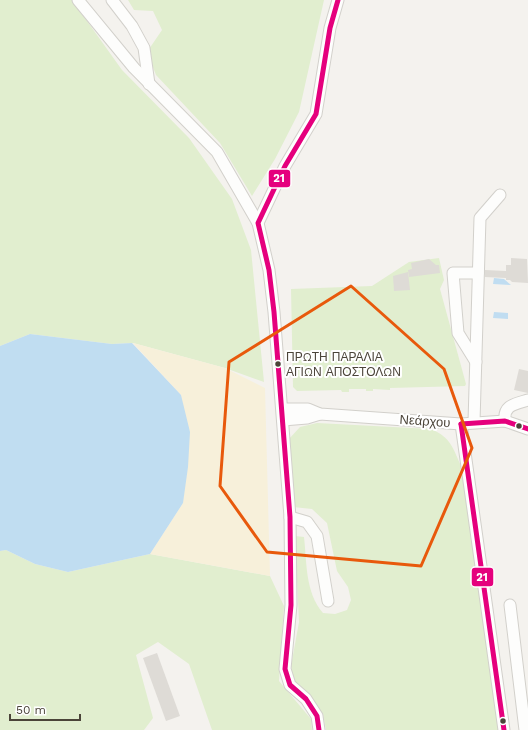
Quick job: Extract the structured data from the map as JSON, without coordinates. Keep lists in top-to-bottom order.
{
  "streets": {
    "street": ["Νεάρχου"]
  },
  "places": ["ΠΡΩΤΗ ΠΑΡΑΛΙΑ ΑΓΙΩΝ ΑΠΟΣΤΟΛΩΝ"],
  "lines": ["transit line 21"],
  "scale_bar": "50 m"
}
